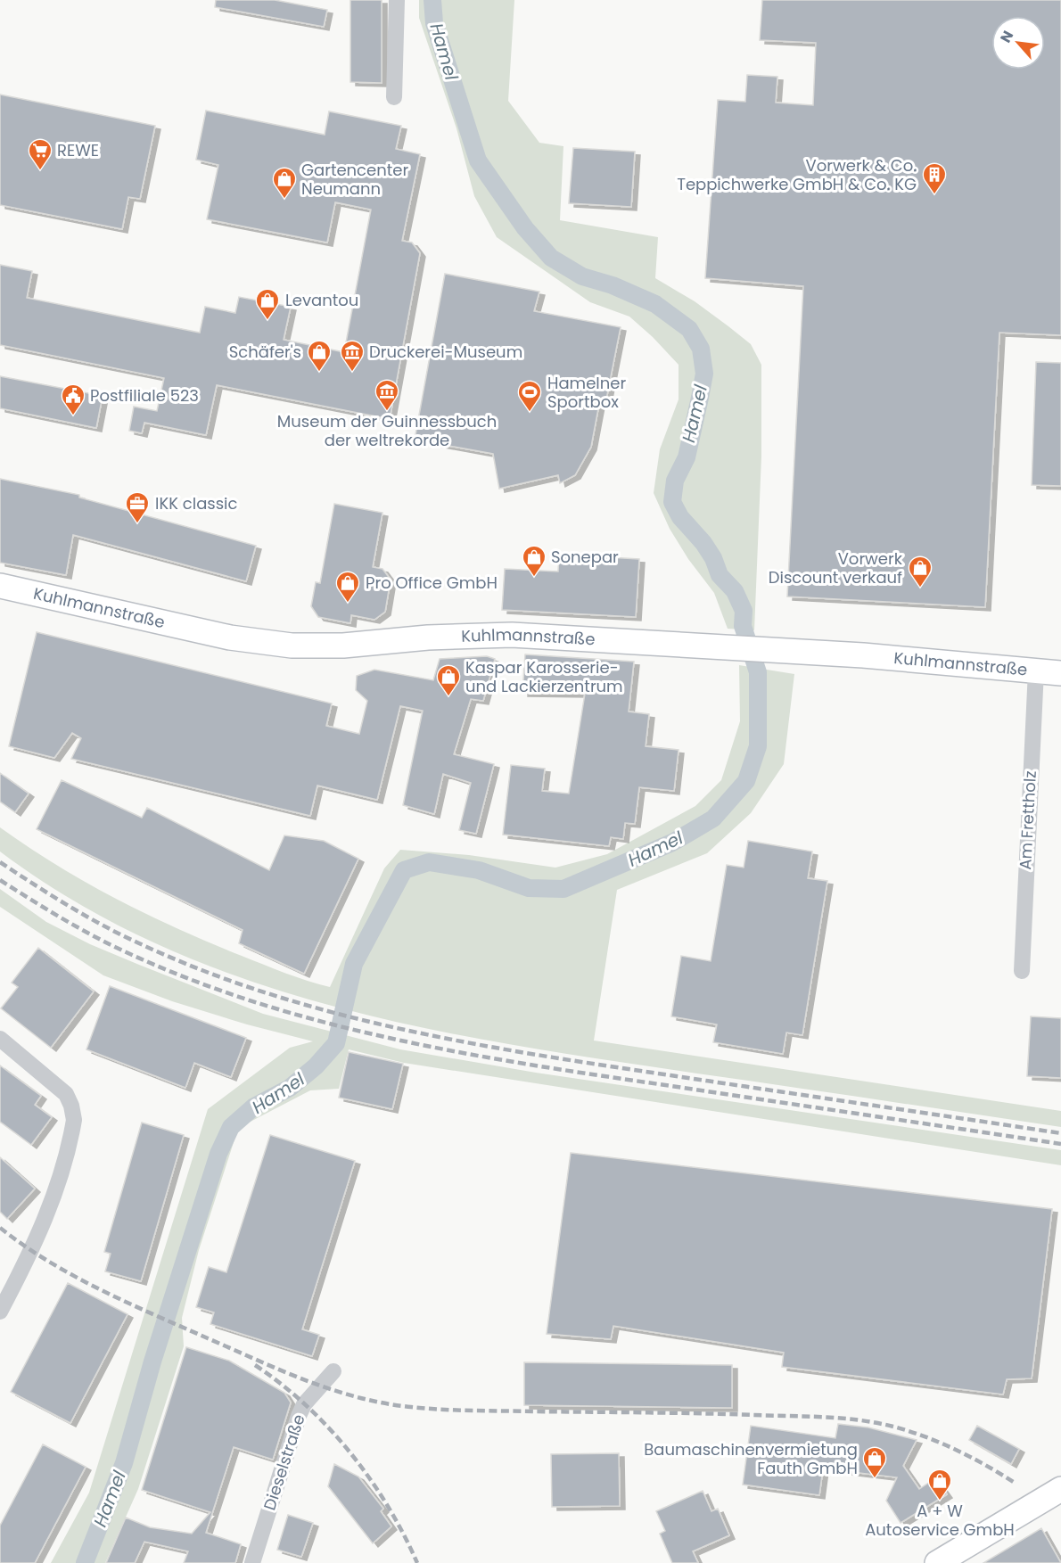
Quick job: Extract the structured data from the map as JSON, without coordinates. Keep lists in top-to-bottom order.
{
  "streets": {
    "main road": ["Kuhlmannstraße"],
    "street": ["Am Frettholz", "Dieselstraße"]
  },
  "crossings": [
    ["Kuhlmannstraße", "Am Frettholz"]
  ],
  "water": ["Hamel"],
  "places": {
    "supermarket": ["REWE"],
    "building": ["Vorwerk & Co. Teppichwerke GmbH & Co. KG"],
    "shop": [
      "Gartencenter Neumann",
      "Levantou",
      "Schäfer's",
      "Sonepar",
      "Vorwerk Discount verkauf",
      "Pro Office GmbH",
      "Kaspar Karosserie- und Lackierzentrum",
      "Baumaschinenvermietung Fauth GmbH",
      "A + W Autoservice GmbH"
    ],
    "museum": ["Druckerei-Museum", "Museum der Guinnessbuch der weltrekorde"],
    "sports": ["Hamelner Sportbox"],
    "public building": ["Postfiliale 523"],
    "office": ["IKK classic"]
  },
  "north": "top left"
}
